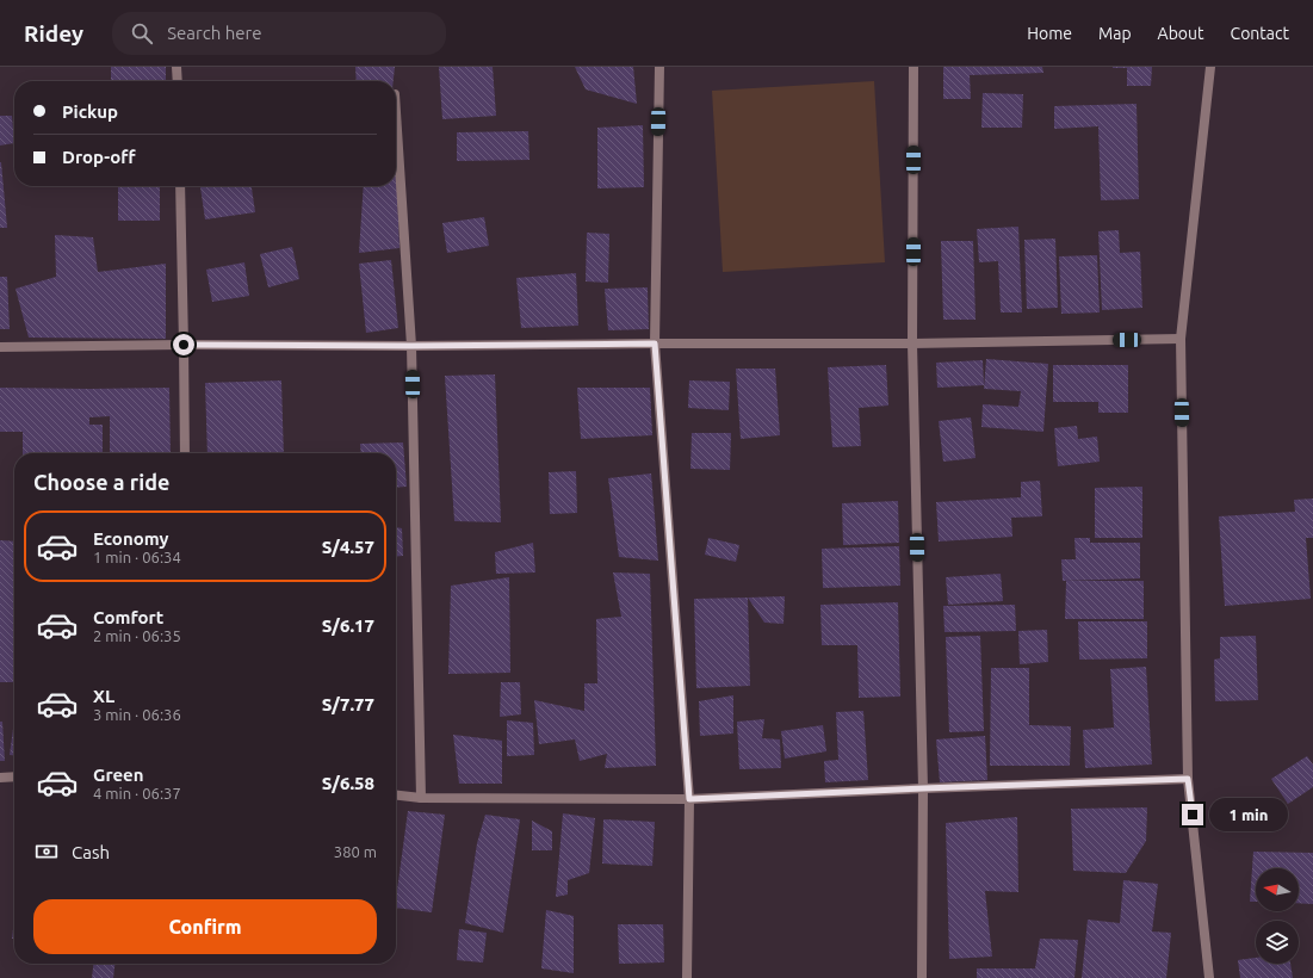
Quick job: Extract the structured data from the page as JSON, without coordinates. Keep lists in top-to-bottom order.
{
  "north": "left",
  "page": {
    "header": "Ridey",
    "search": "Search here",
    "nav": [
      "Home",
      "Map",
      "About",
      "Contact"
    ],
    "banner": ["Pickup", "Drop-off"],
    "heading": "Choose a ride",
    "list": [
      {
        "name": "Economy",
        "note": "1 min · 06:34",
        "value": "S/4.57"
      },
      {
        "name": "Comfort",
        "note": "2 min · 06:35",
        "value": "S/6.17"
      },
      {
        "name": "XL",
        "note": "3 min · 06:36",
        "value": "S/7.77"
      },
      {
        "name": "Green",
        "note": "4 min · 06:37",
        "value": "S/6.58"
      }
    ],
    "bubble": "1 min",
    "pay": ["Cash", "380 m"],
    "buttons": "Confirm"
  }
}
